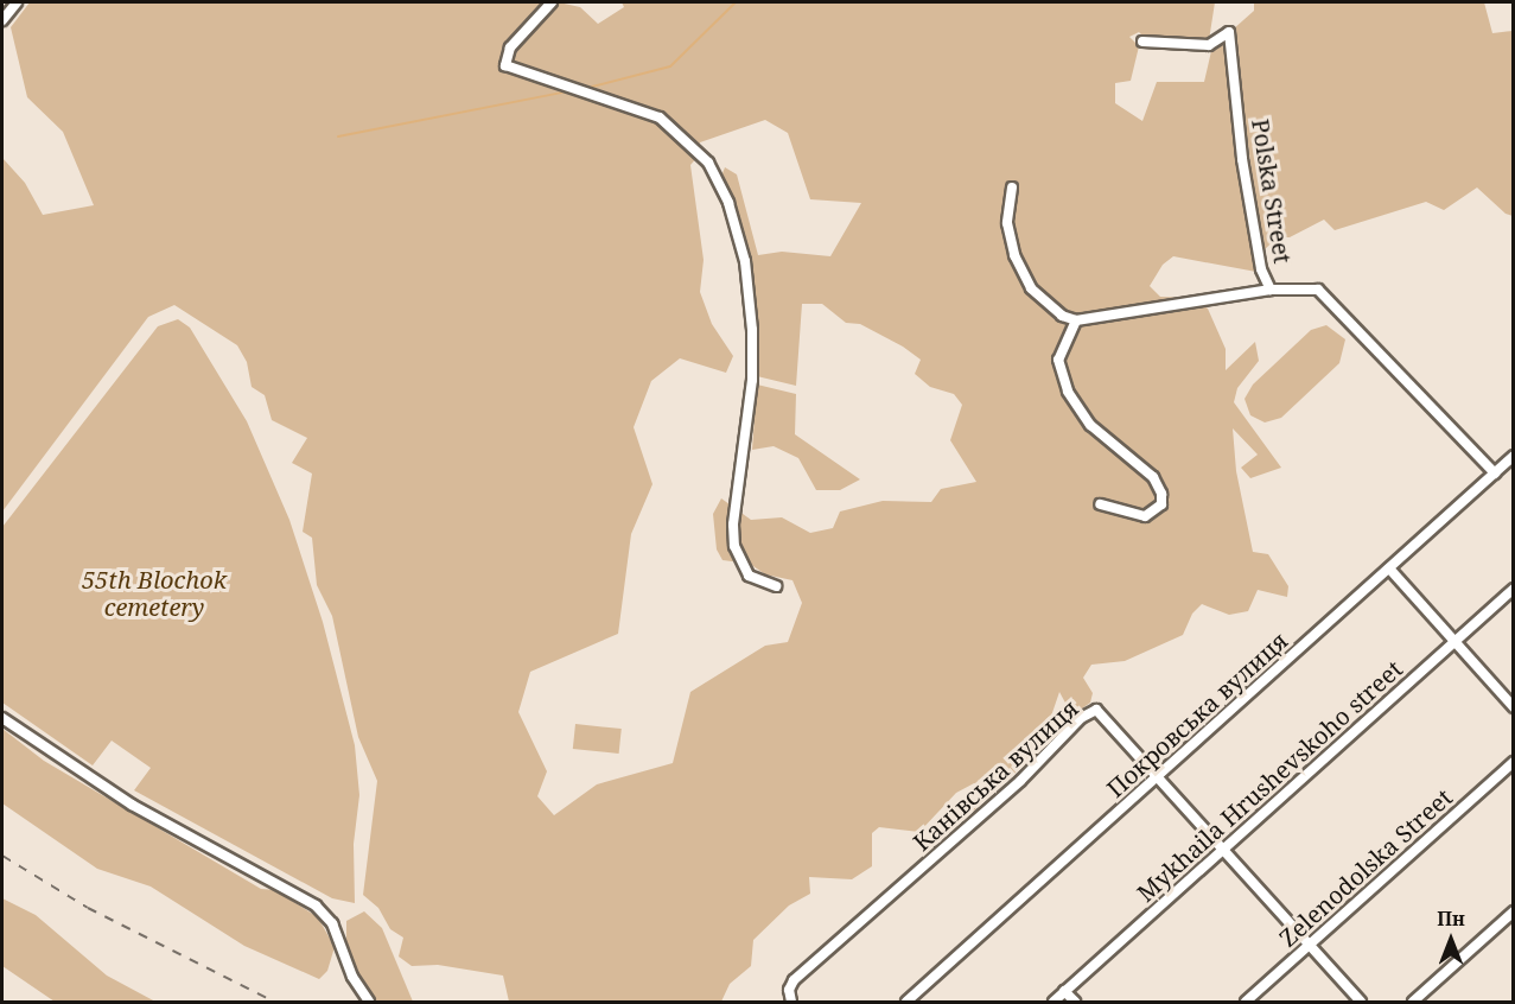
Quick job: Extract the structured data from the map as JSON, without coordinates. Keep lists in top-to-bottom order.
{
  "streets": {
    "street": [
      "Polska Street",
      "Покровська вулиця",
      "Канівська вулиця",
      "Mykhaila Hrushevskoho street",
      "Zelenodolska Street"
    ]
  },
  "crossings": [
    ["Покровська вулиця", "Канівська вулиця"],
    ["Канівська вулиця", "Mykhaila Hrushevskoho street"],
    ["Канівська вулиця", "Zelenodolska Street"]
  ],
  "parks": ["55th Blochok cemetery"],
  "north": "top"
}
